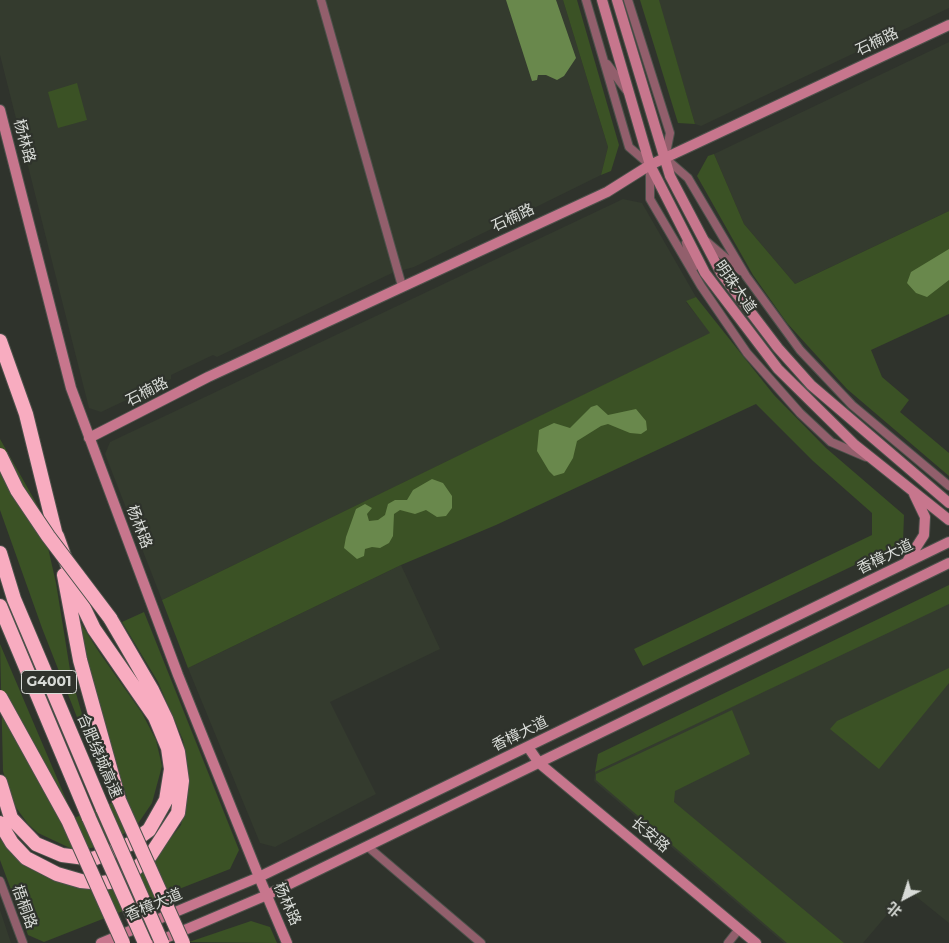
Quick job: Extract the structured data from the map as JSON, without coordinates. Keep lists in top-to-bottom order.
{
  "streets": {
    "highway": ["G4001", "合肥绕城高速"],
    "main road": [
      "石楠路",
      "杨林路",
      "明珠大道",
      "香樟大道",
      "长安路"
    ],
    "street": ["梧桐路"]
  },
  "crossings": [
    ["石楠路", "杨林路"],
    ["石楠路", "明珠大道"],
    ["杨林路", "香樟大道"],
    ["香樟大道", "长安路"]
  ],
  "north": "bottom left"
}
